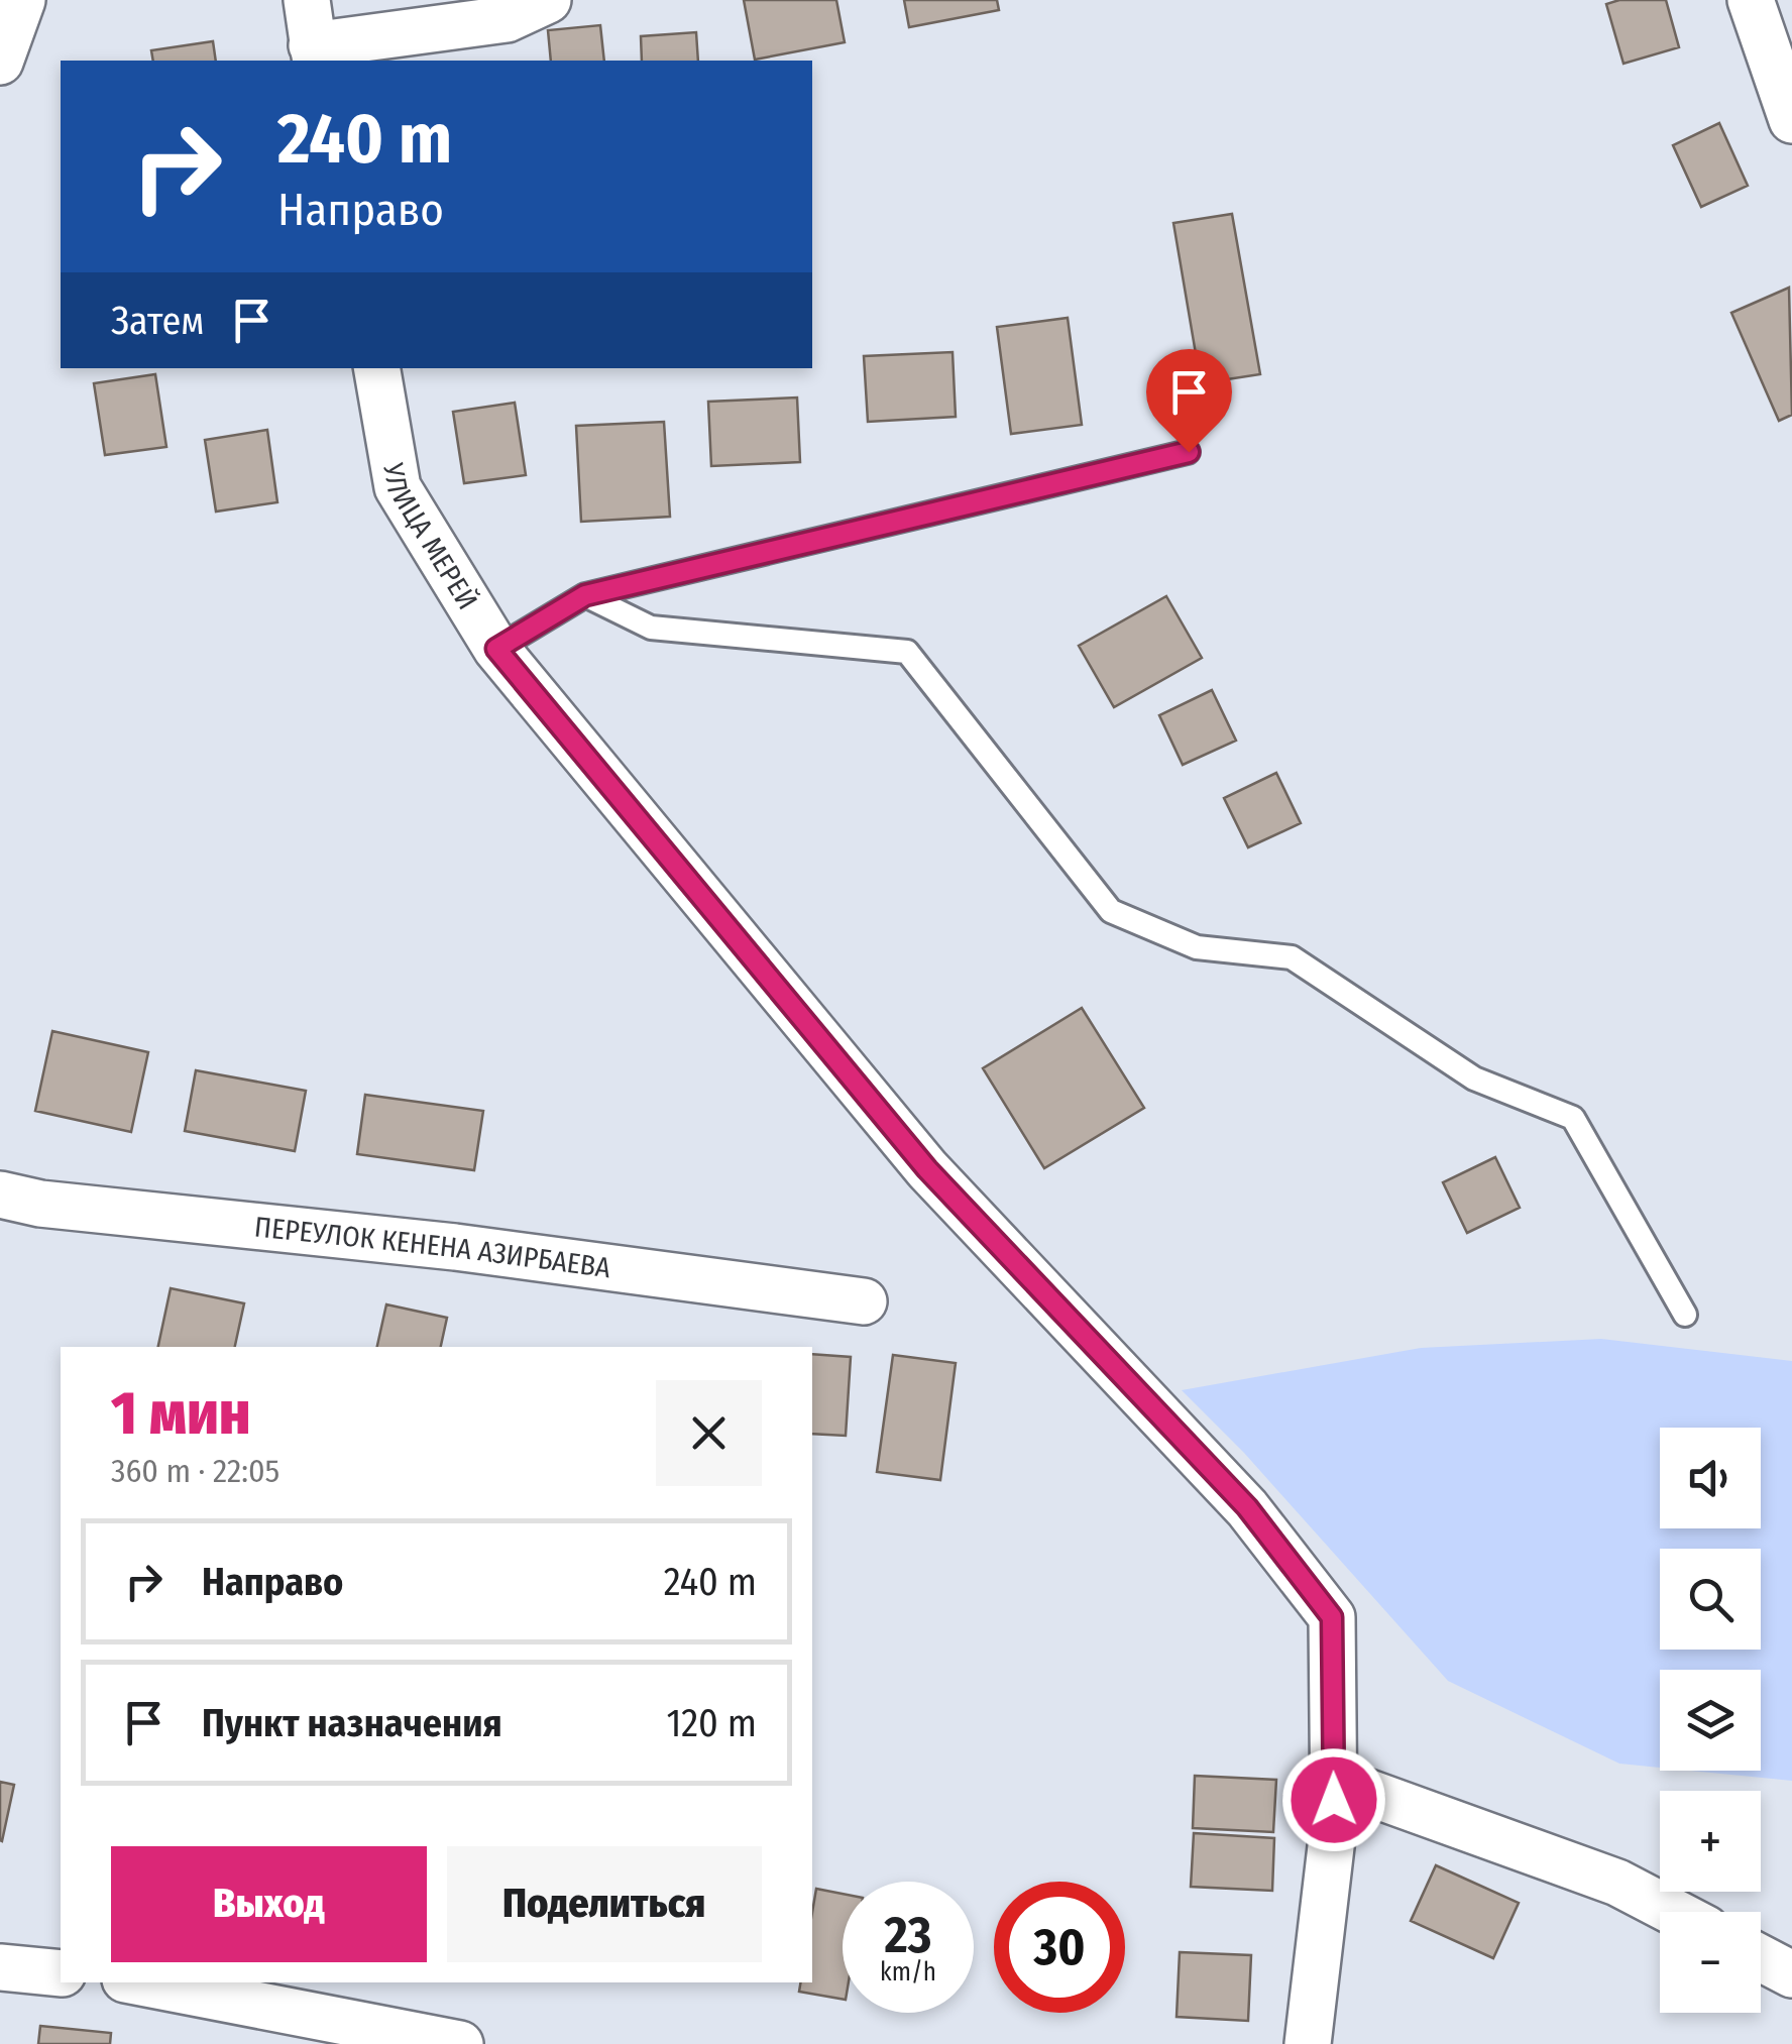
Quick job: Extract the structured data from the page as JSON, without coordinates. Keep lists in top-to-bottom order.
{
  "streets": {
    "street": ["УЛИЦА МЕРЕЙ", "ПЕРЕУЛОК КЕНЕНА АЗИРБАЕВА"]
  },
  "page": {
    "turn": ["240 m", "Направо"],
    "then": "Затем",
    "heading": ["1 мин", "360 m · 22:05"],
    "map_buttons": ["+", "−"],
    "list": [
      {
        "name": "Направо",
        "value": "240 m"
      },
      {
        "name": "Пункт назначения",
        "value": "120 m"
      }
    ],
    "buttons": ["Выход", "Поделиться"],
    "speed": "23 km/h",
    "limit": "30"
  }
}
